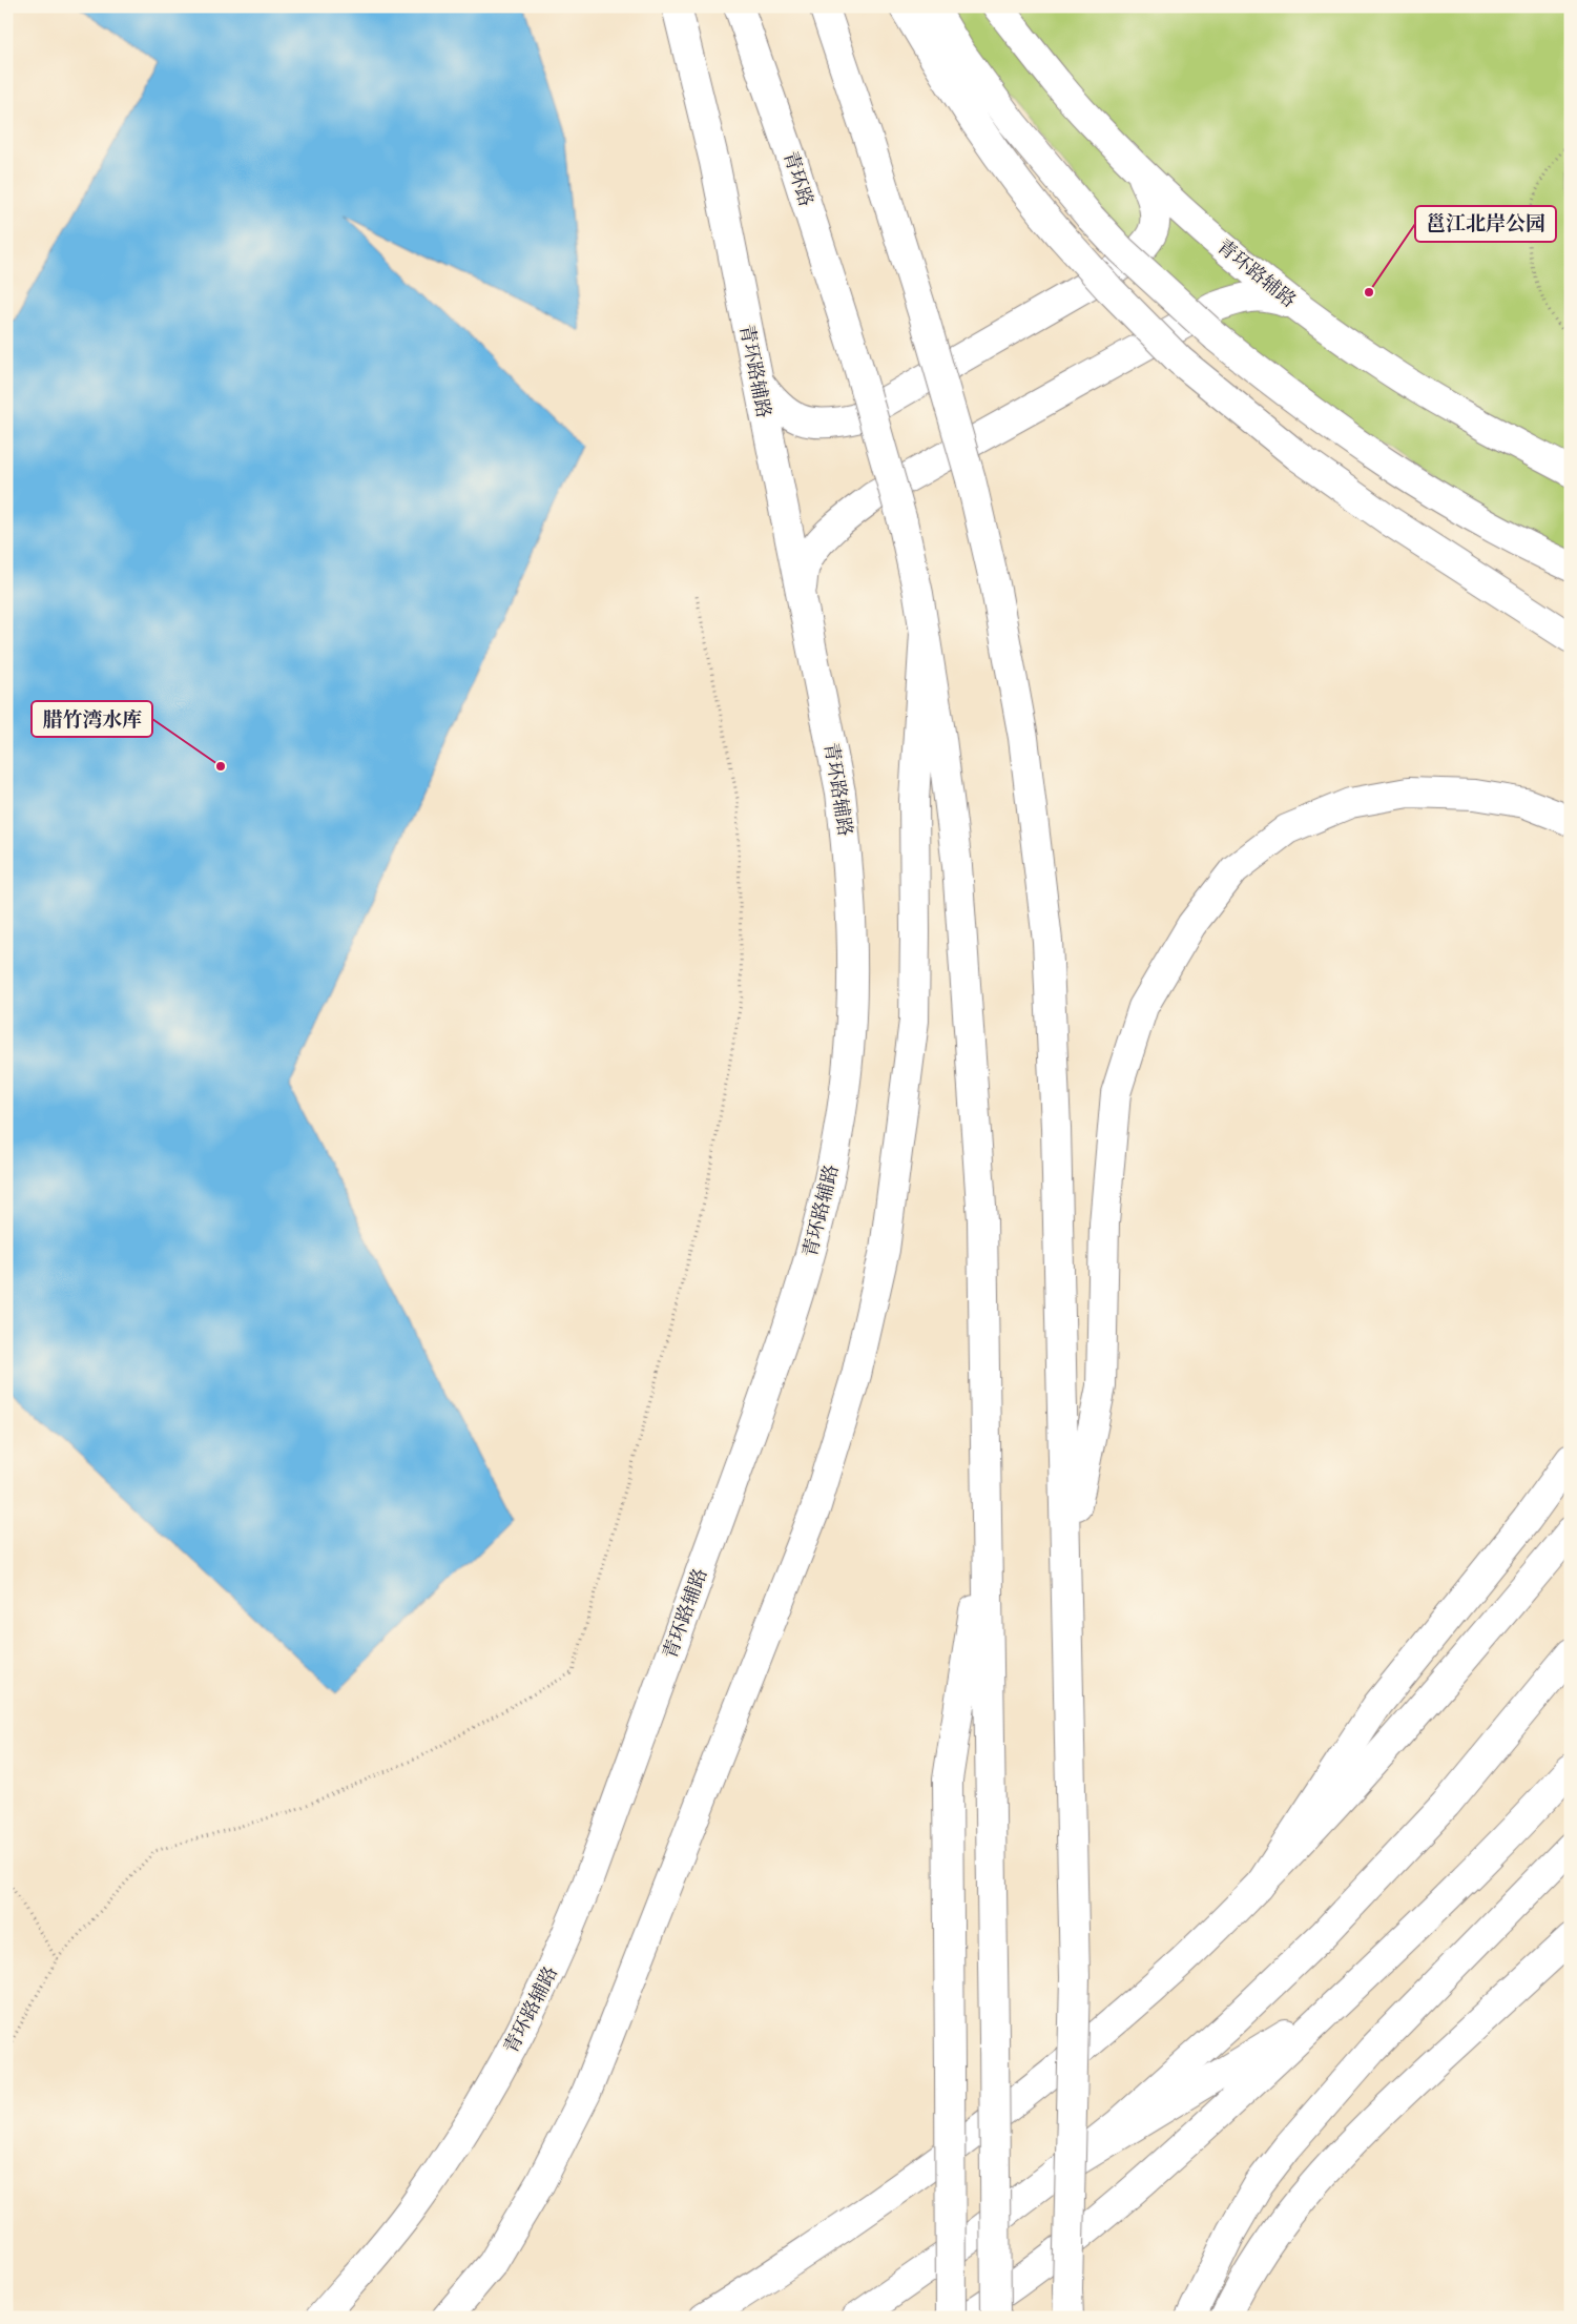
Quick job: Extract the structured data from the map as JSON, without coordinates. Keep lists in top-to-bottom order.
{
  "streets": {
    "main road": ["青环路", "青环路辅路"]
  },
  "places": ["邕江北岸公园", "腊竹湾水库"]
}
